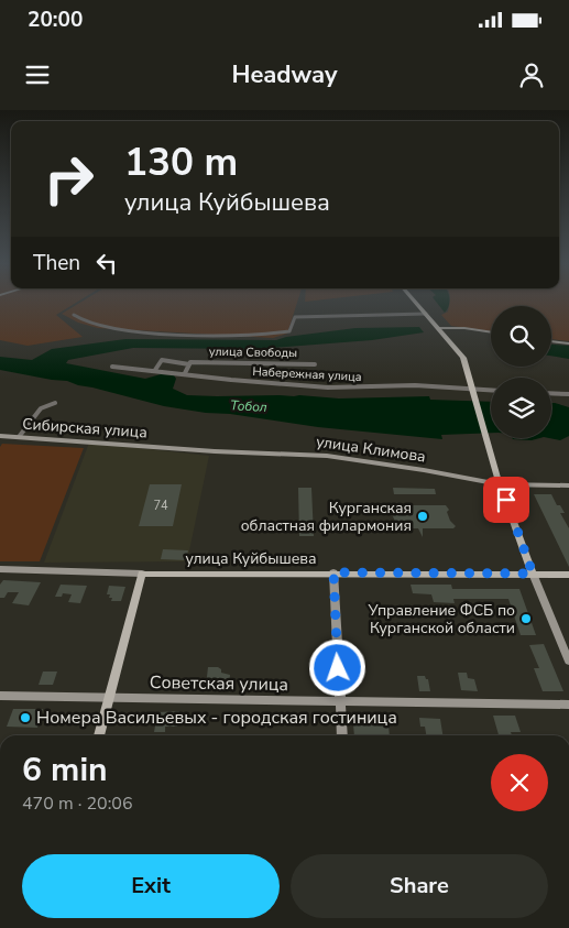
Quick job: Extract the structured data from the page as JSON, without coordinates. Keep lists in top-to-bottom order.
{
  "streets": {
    "main road": ["улица Куйбышева"],
    "street": [
      "улица Свободы",
      "Набережная улица",
      "Сибирская улица",
      "улица Климова",
      "Советская улица"
    ]
  },
  "crossings": [
    ["улица Свободы", "Набережная улица"],
    ["Сибирская улица", "улица Климова"]
  ],
  "water": ["Тобол"],
  "places": ["Курганская областная филармония", "Управление ФСБ по Курганской области", "Номера Васильевых - городская гостиница"],
  "house_numbers": ["74"],
  "page": {
    "status": "20:00",
    "header": "Headway",
    "turn": ["130 m", "улица Куйбышева"],
    "then": "Then",
    "heading": ["6 min", "470 m · 20:06"],
    "buttons": ["Exit", "Share"]
  }
}
